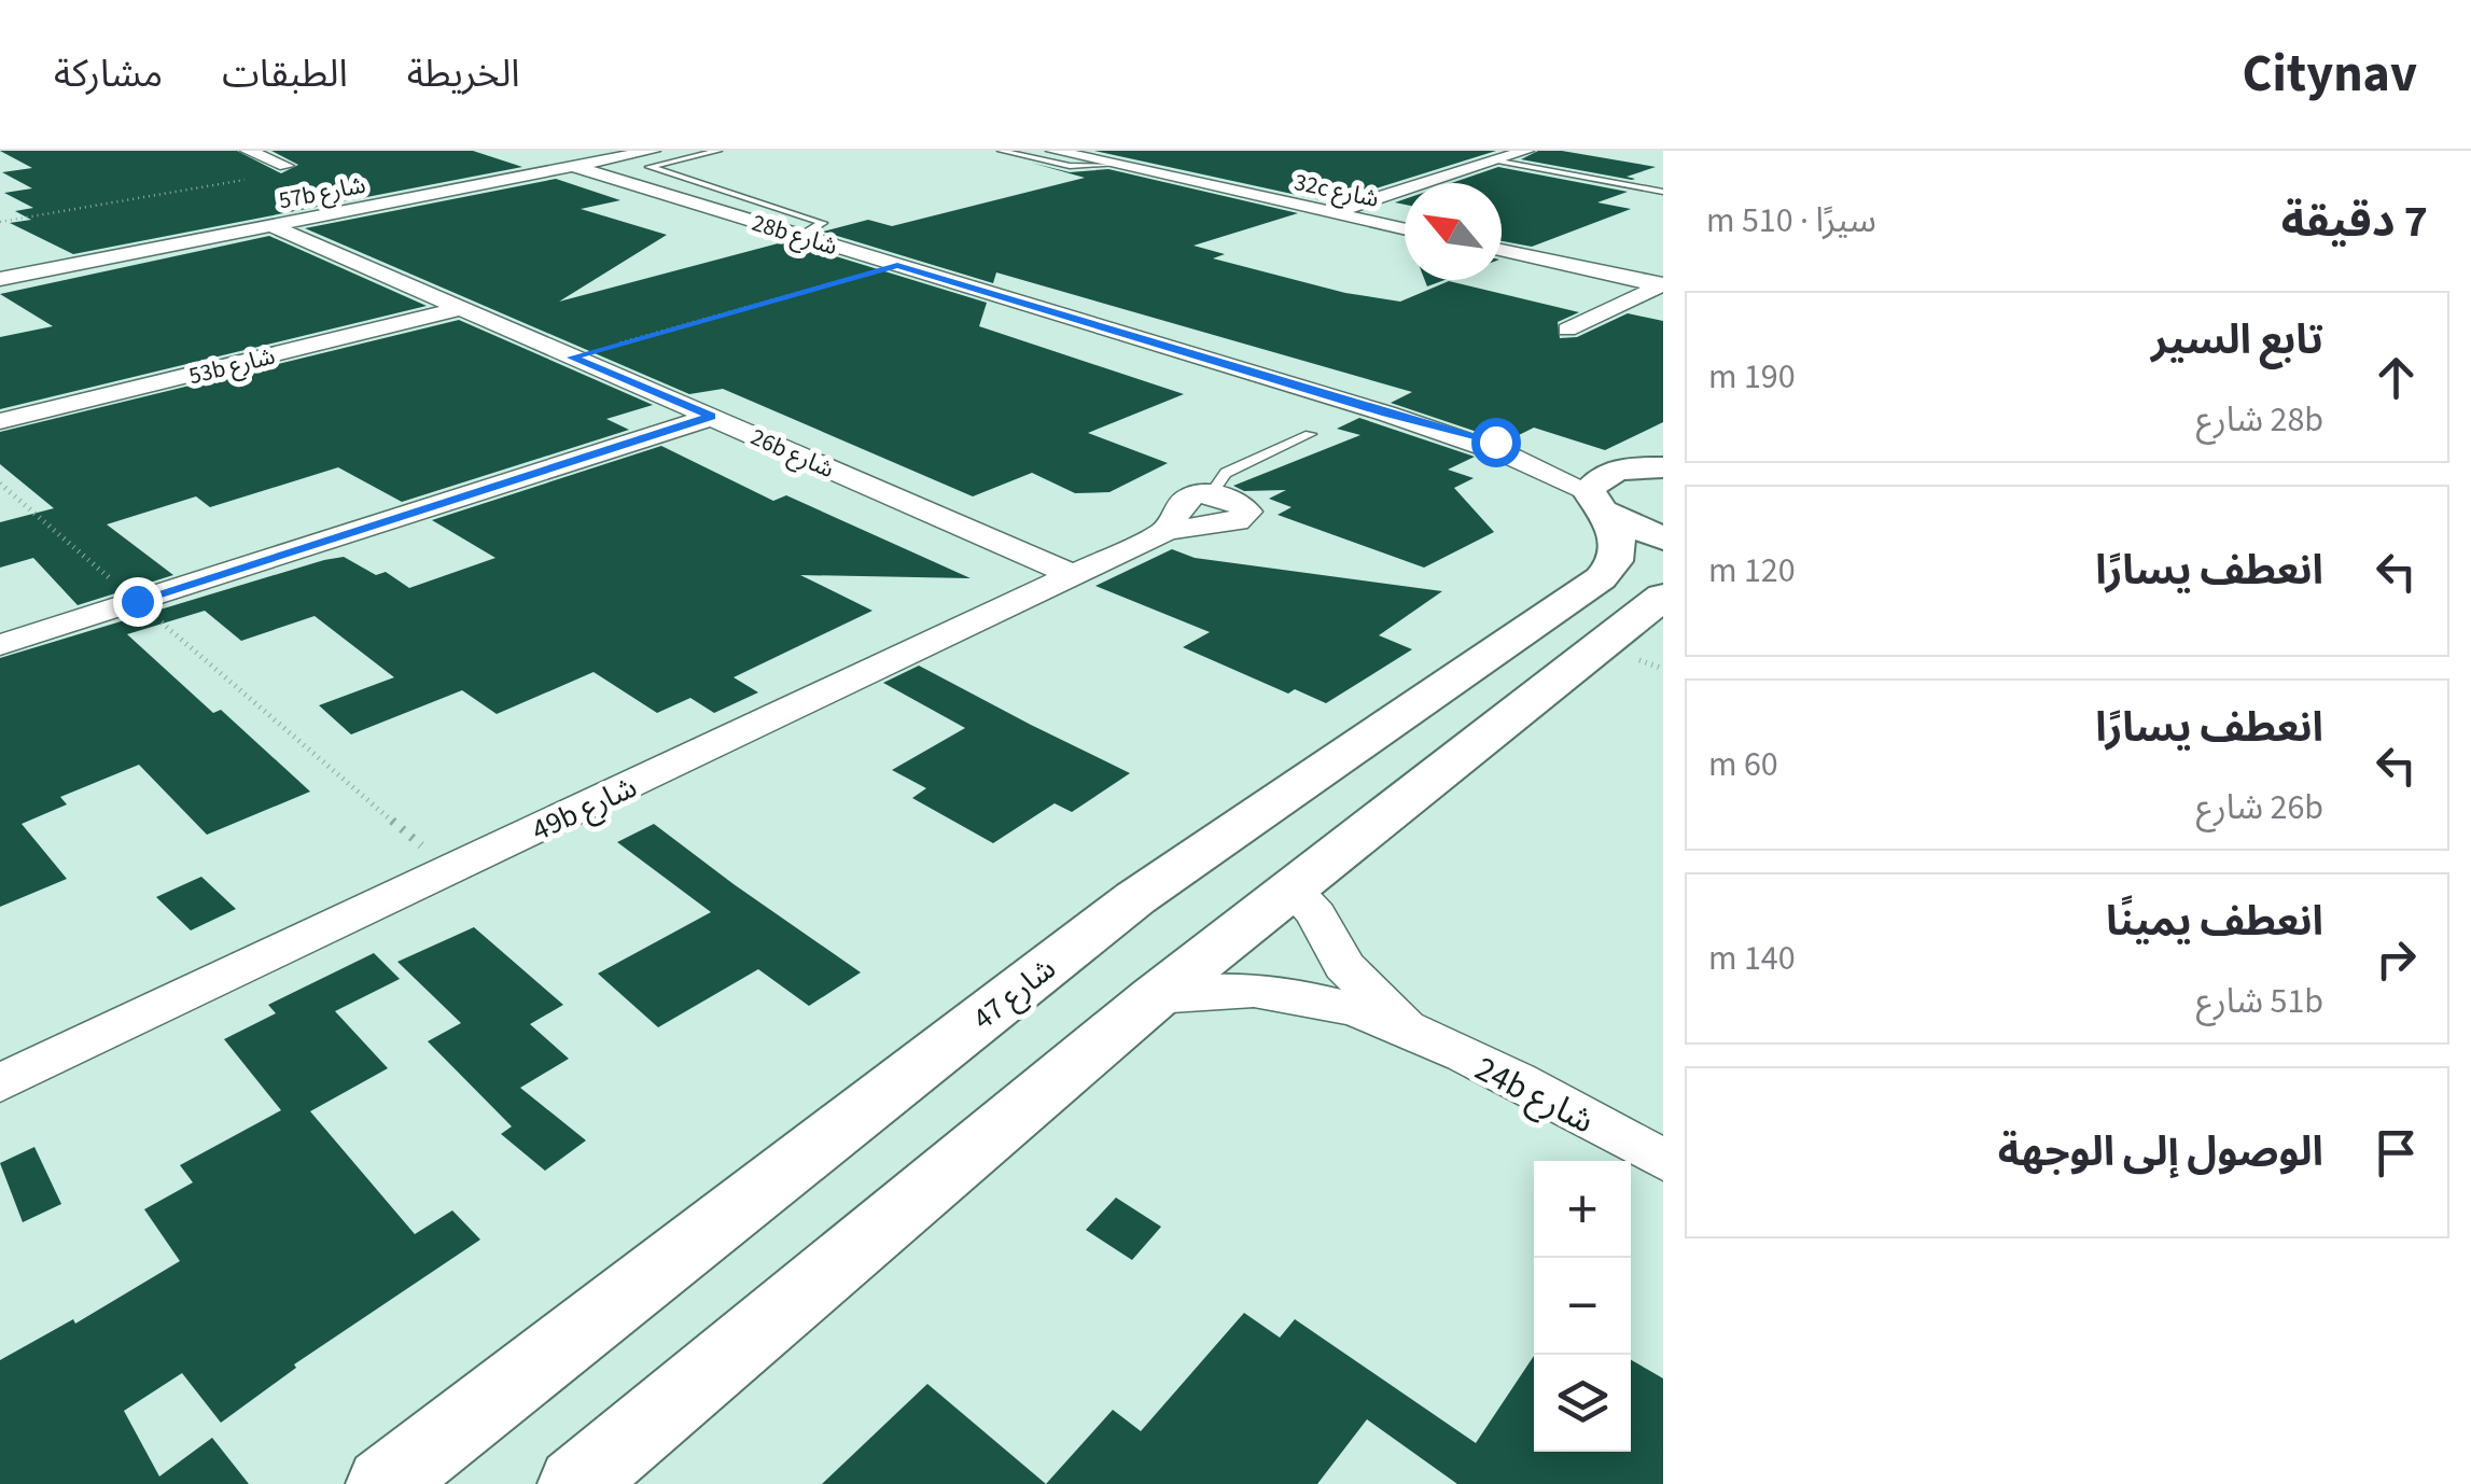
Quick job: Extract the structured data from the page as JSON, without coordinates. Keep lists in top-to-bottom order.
{
  "streets": {
    "street": [
      "32c شارع",
      "57b شارع",
      "28b شارع",
      "53b شارع",
      "26b شارع",
      "49b شارع",
      "شارع 47",
      "24b شارع"
    ]
  },
  "crossings": [
    ["57b شارع", "28b شارع"],
    ["57b شارع", "26b شارع"],
    ["28b شارع", "شارع 47"],
    ["53b شارع", "26b شارع"],
    ["26b شارع", "49b شارع"]
  ],
  "north": "top left",
  "page": {
    "header": "Citynav",
    "nav": ["الخريطة", "الطبقات", "مشاركة"],
    "heading": ["7 دقيقة", "سيرًا · 510 m"],
    "list": [
      ["تابع السير", "28b شارع", "190 m"],
      ["انعطف يسارًا", "120 m"],
      ["انعطف يسارًا", "26b شارع", "60 m"],
      ["انعطف يمينًا", "51b شارع", "140 m"],
      "الوصول إلى الوجهة"
    ],
    "map_buttons": ["+", "−"]
  }
}
